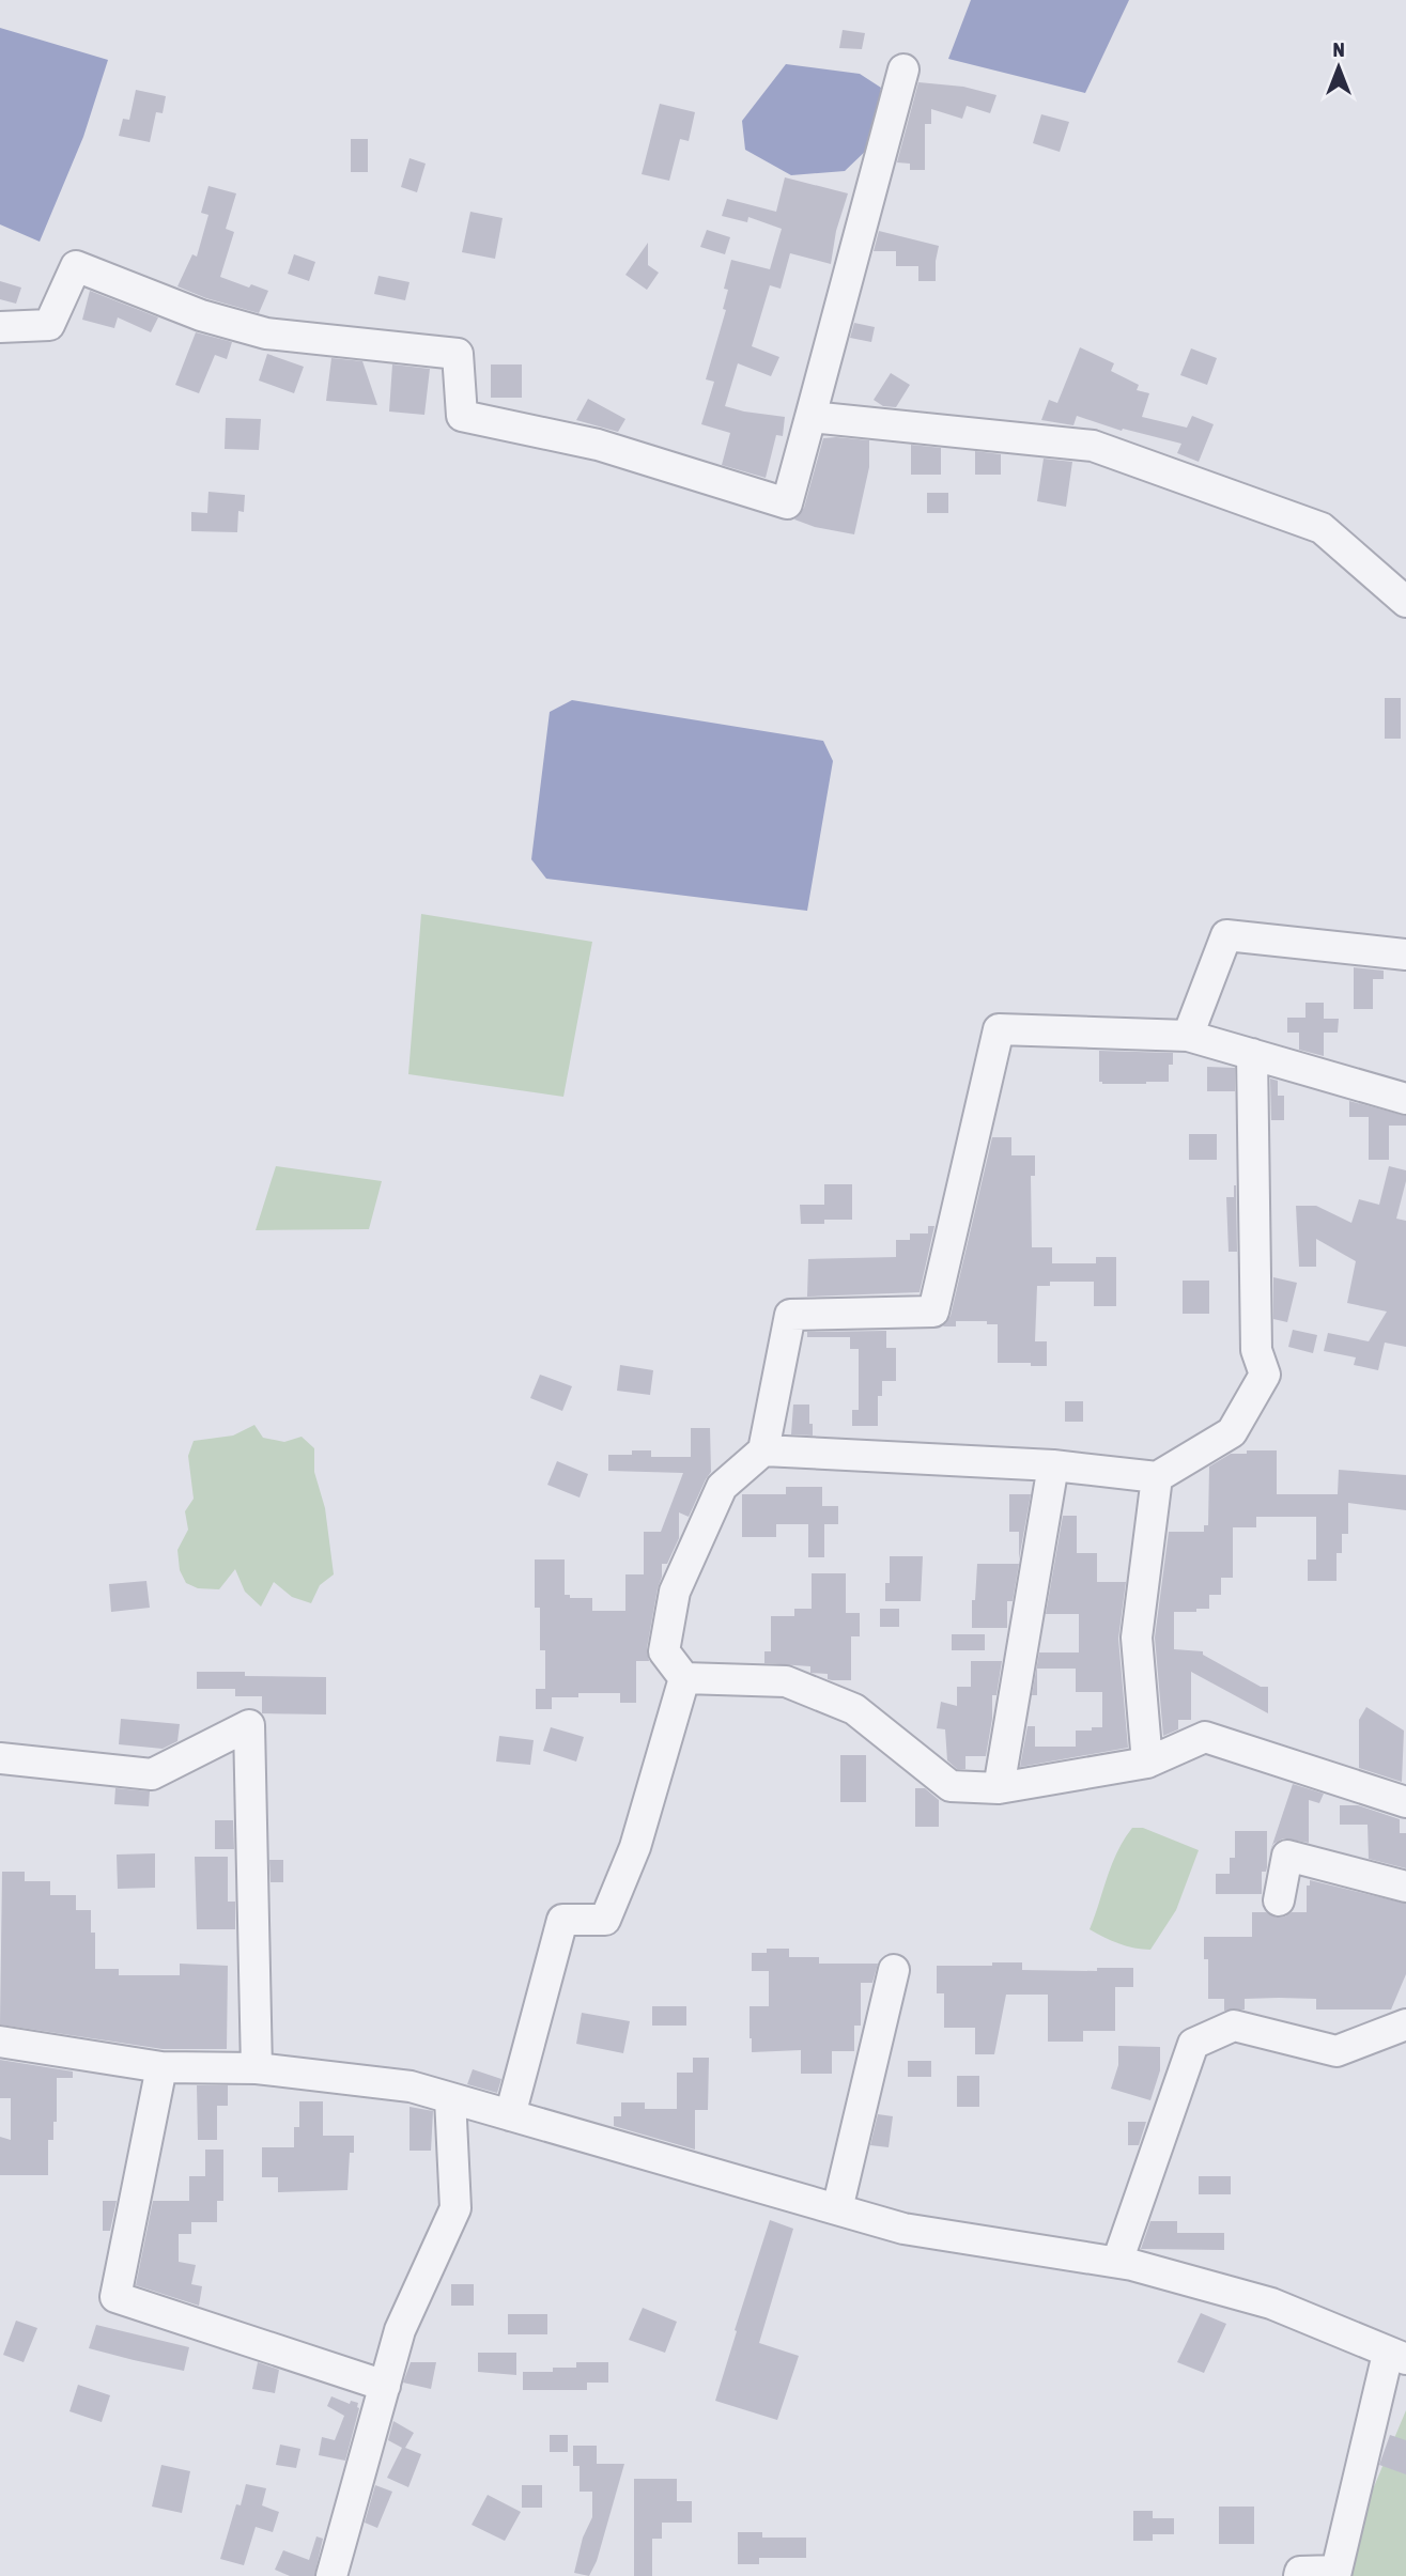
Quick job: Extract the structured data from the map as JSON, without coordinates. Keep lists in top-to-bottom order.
{
  "north": "top"
}
